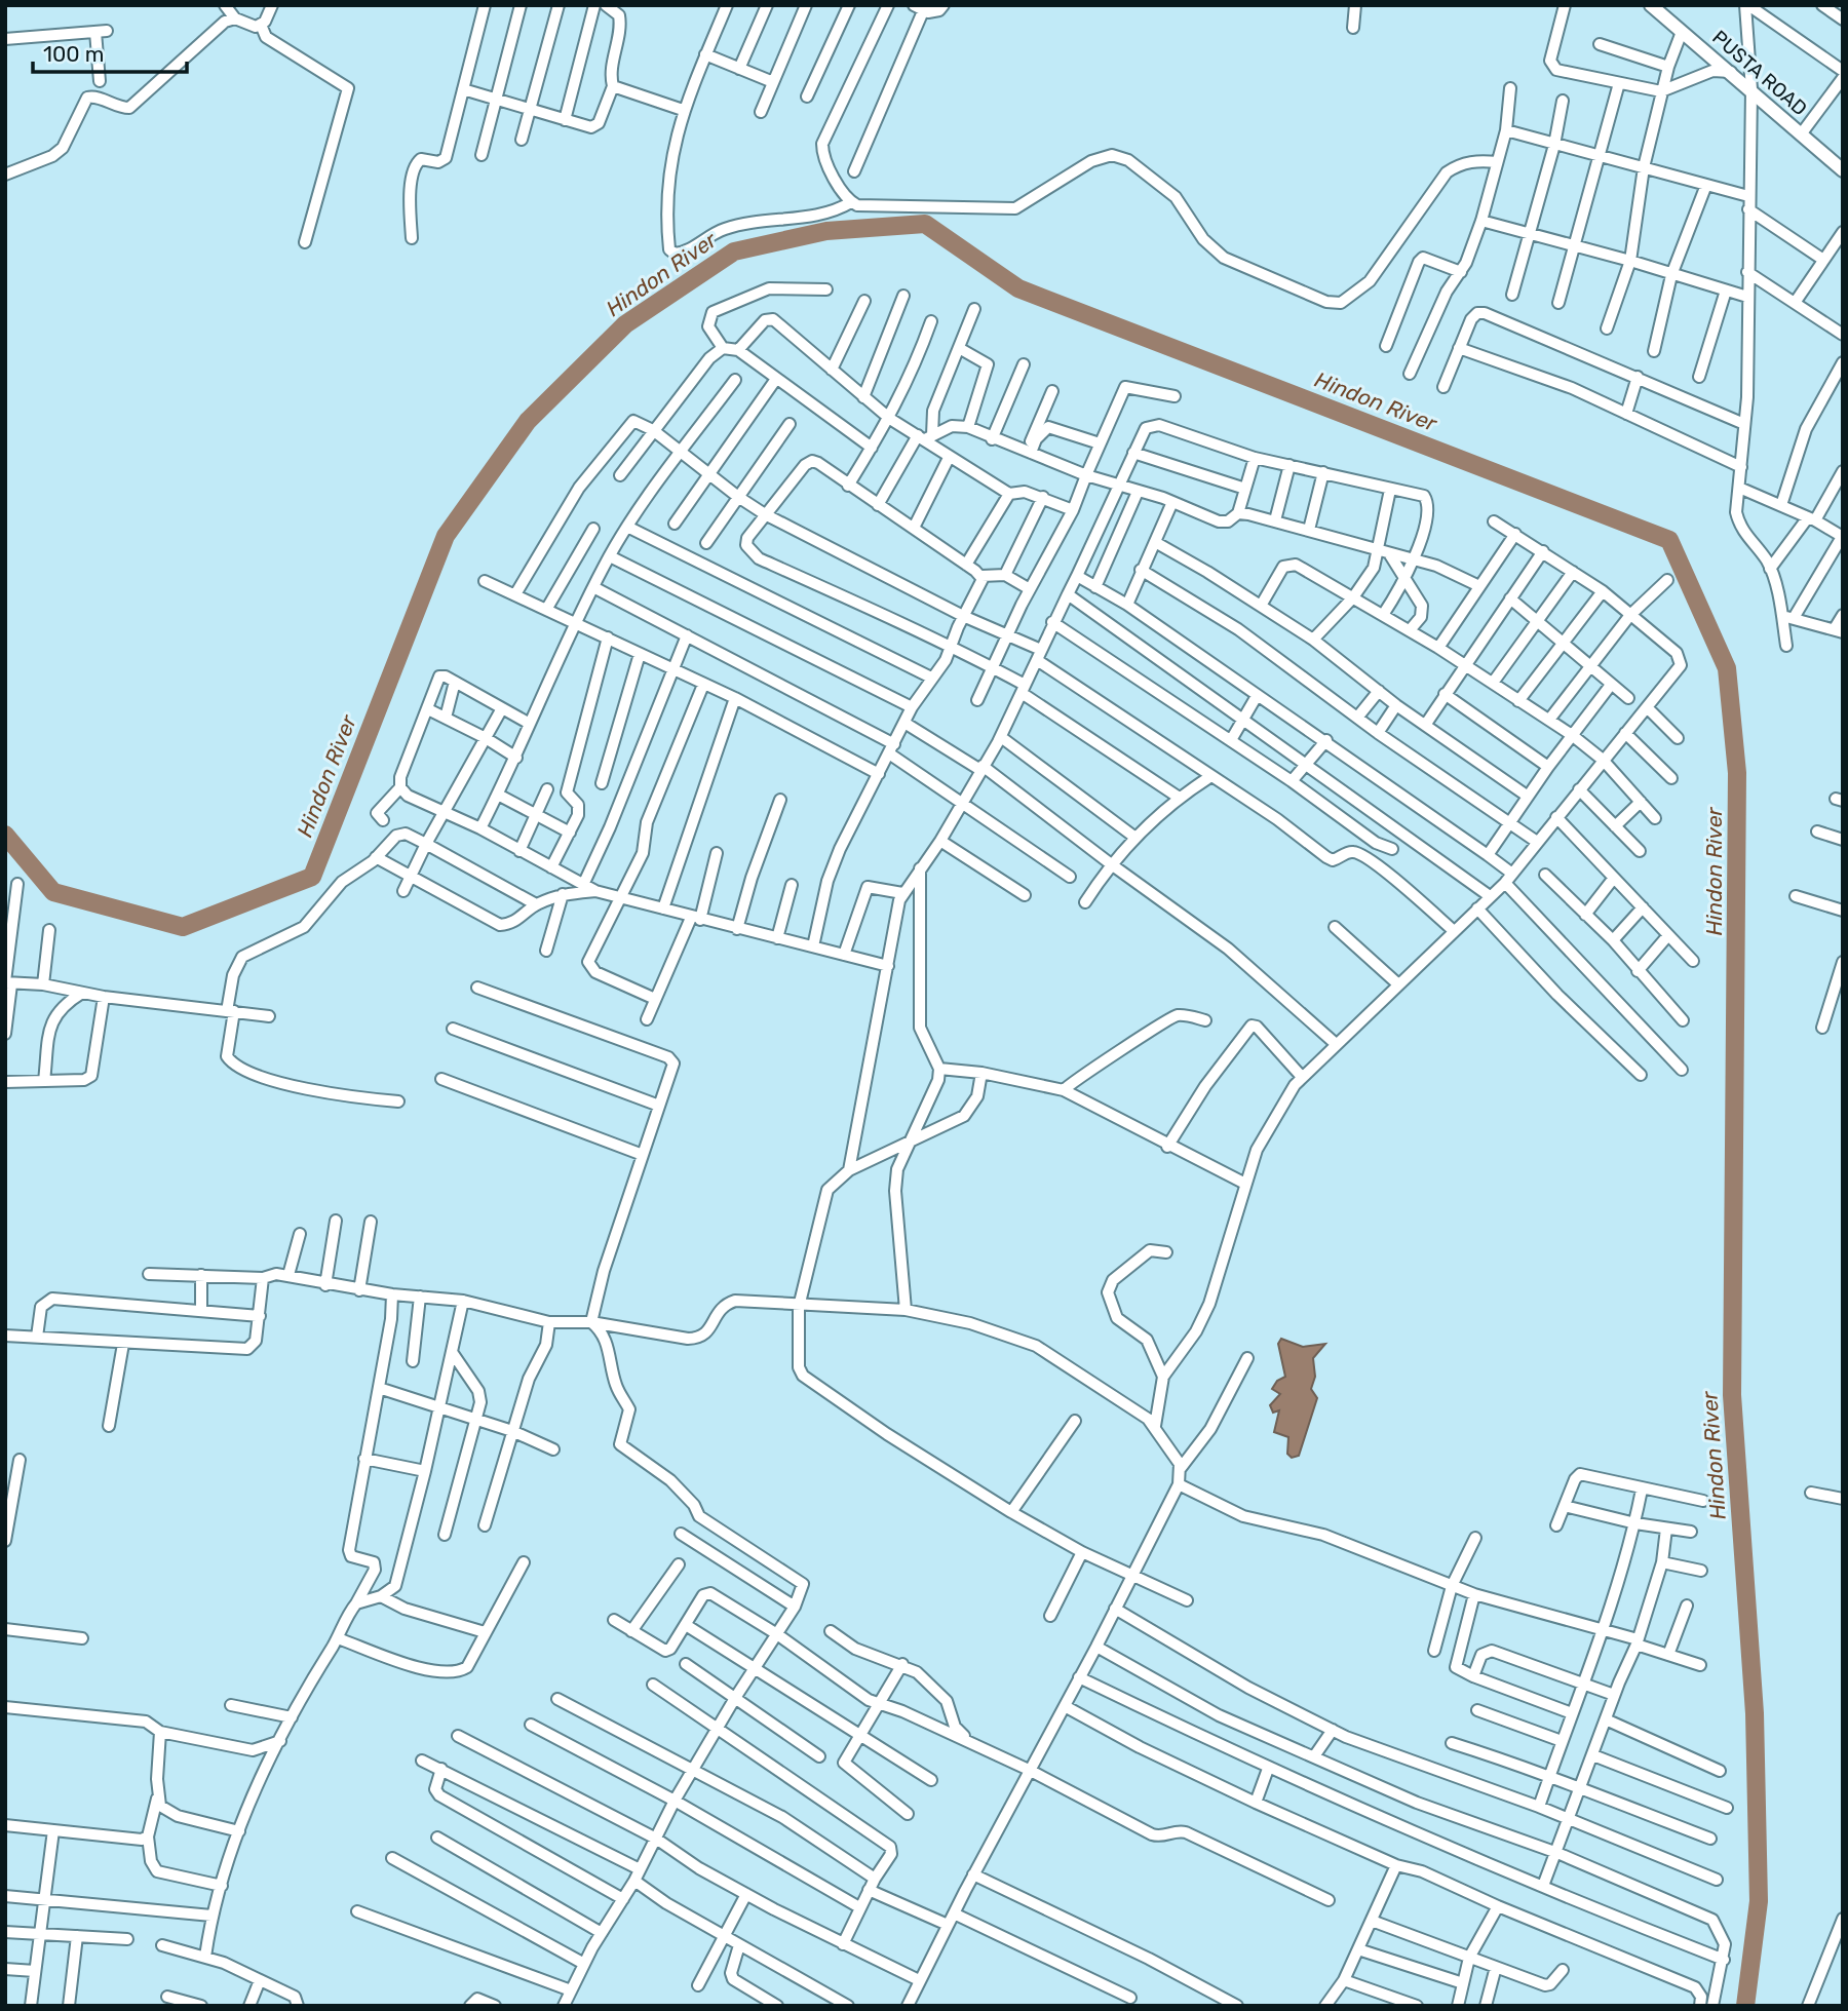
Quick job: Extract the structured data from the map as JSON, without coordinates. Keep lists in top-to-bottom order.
{
  "streets": {
    "street": ["PUSTA ROAD"]
  },
  "water": ["Hindon River"],
  "scale_bar": "100 m"
}
